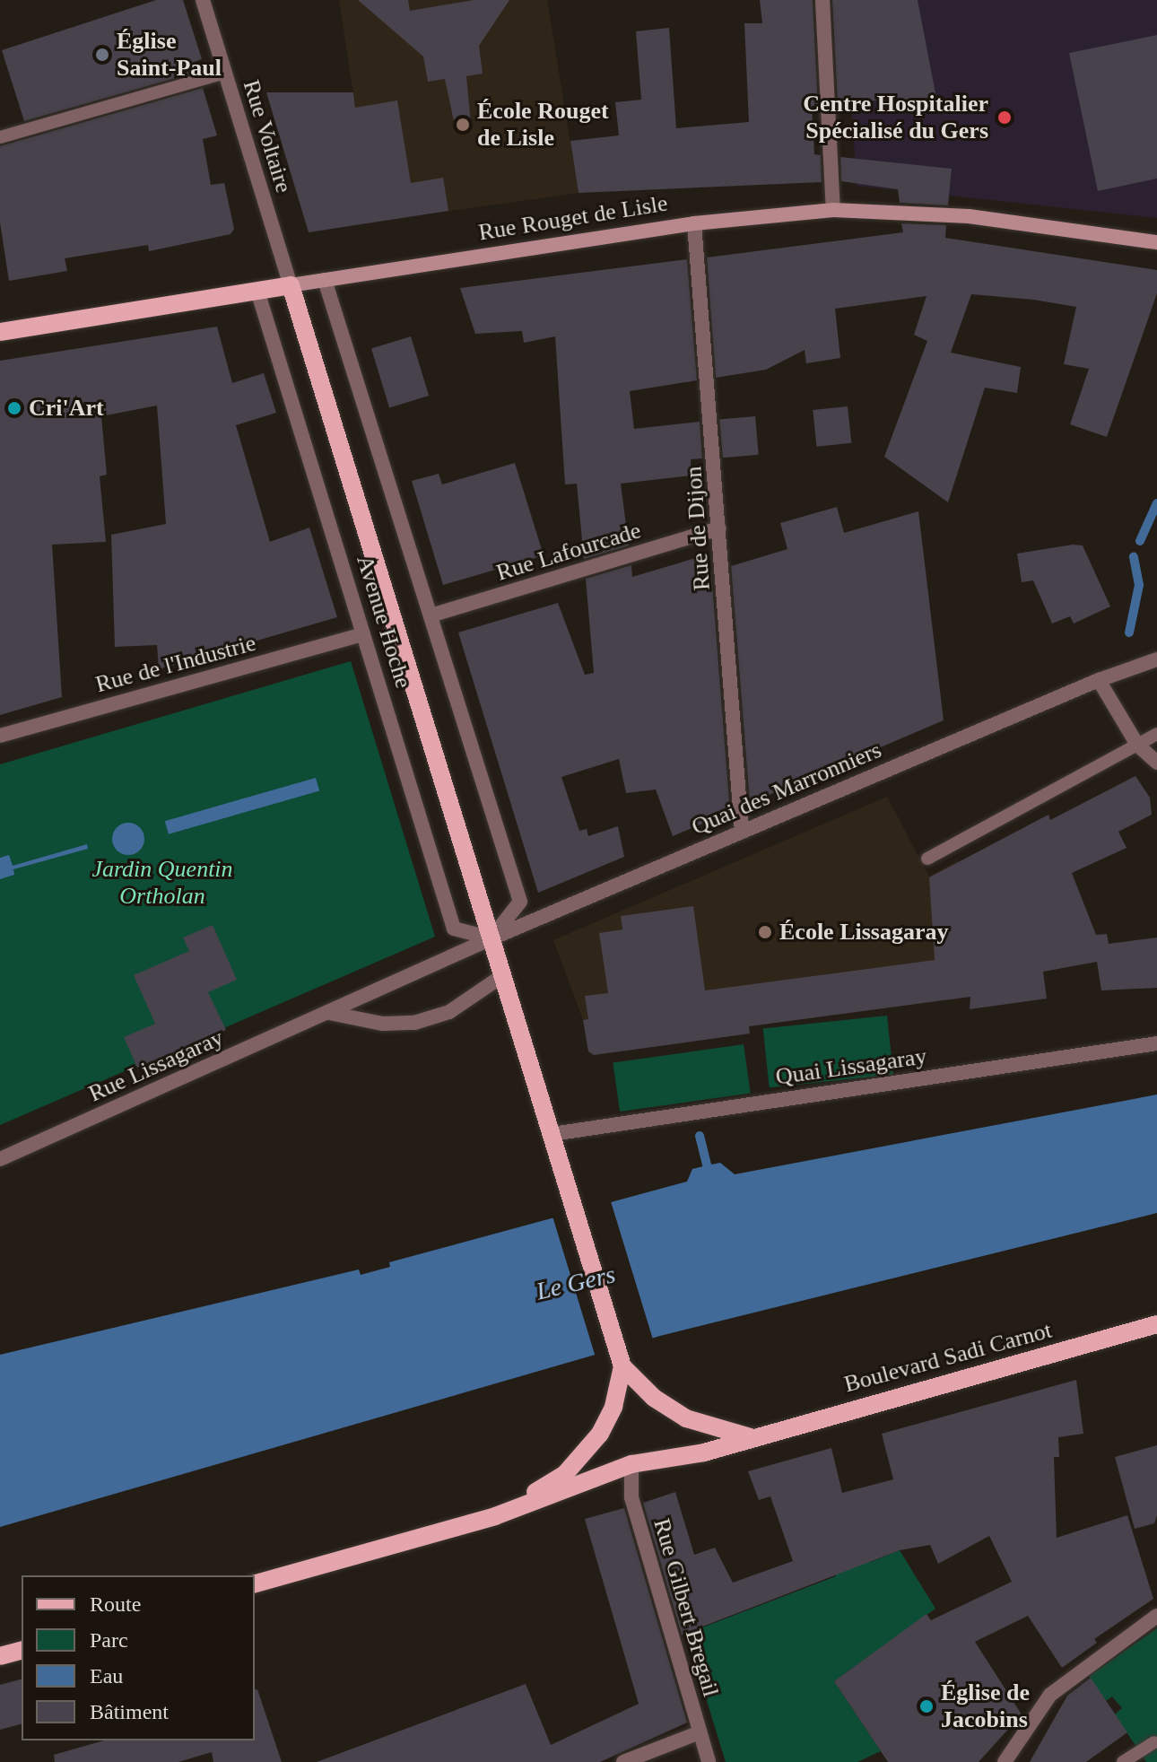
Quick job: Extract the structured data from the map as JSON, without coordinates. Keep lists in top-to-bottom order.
{
  "streets": {
    "main road": ["Rue Rouget de Lisle", "Avenue Hoche", "Boulevard Sadi Carnot"],
    "street": [
      "Rue Voltaire",
      "Rue de Dijon",
      "Rue Lafourcade",
      "Rue de l'Industrie",
      "Quai des Marronniers",
      "Rue Lissagaray",
      "Quai Lissagaray",
      "Rue Gilbert Bregail"
    ]
  },
  "crossings": [
    ["Rue Voltaire", "Rue Rouget de Lisle"],
    ["Rue Voltaire", "Avenue Hoche"],
    ["Rue Rouget de Lisle", "Rue de Dijon"],
    ["Rue Rouget de Lisle", "Avenue Hoche"],
    ["Rue de Dijon", "Rue Lafourcade"],
    ["Rue de Dijon", "Quai des Marronniers"],
    ["Rue Lafourcade", "Avenue Hoche"],
    ["Avenue Hoche", "Rue de l'Industrie"],
    ["Avenue Hoche", "Quai des Marronniers"],
    ["Avenue Hoche", "Rue Lissagaray"],
    ["Avenue Hoche", "Quai Lissagaray"],
    ["Avenue Hoche", "Boulevard Sadi Carnot"],
    ["Quai des Marronniers", "Rue Lissagaray"],
    ["Boulevard Sadi Carnot", "Rue Gilbert Bregail"]
  ],
  "water": ["Le Gers"],
  "parks": ["Jardin Quentin Ortholan"],
  "places": [
    "Église Saint-Paul",
    "Centre Hospitalier Spécialisé du Gers",
    "École Rouget de Lisle",
    "Cri'Art",
    "École Lissagaray",
    "Église de Jacobins"
  ],
  "legend": [
    "Route",
    "Parc",
    "Eau",
    "Bâtiment"
  ]
}
